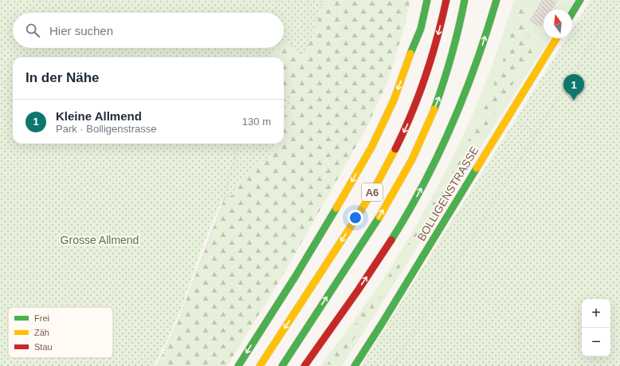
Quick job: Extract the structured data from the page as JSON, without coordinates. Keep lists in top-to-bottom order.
{
  "streets": {
    "main road": ["A6", "BOLLIGENSTRASSE"]
  },
  "parks": ["Grosse Allmend"],
  "legend": ["Frei", "Zäh", "Stau"],
  "north": "top",
  "page": {
    "search": "Hier suchen",
    "heading": "In der Nähe",
    "pins": "1",
    "list": [
      {
        "mark": "1",
        "name": "Kleine Allmend",
        "note": "Park · Bolligenstrasse",
        "value": "130 m"
      }
    ],
    "map_buttons": ["+", "−"]
  }
}
